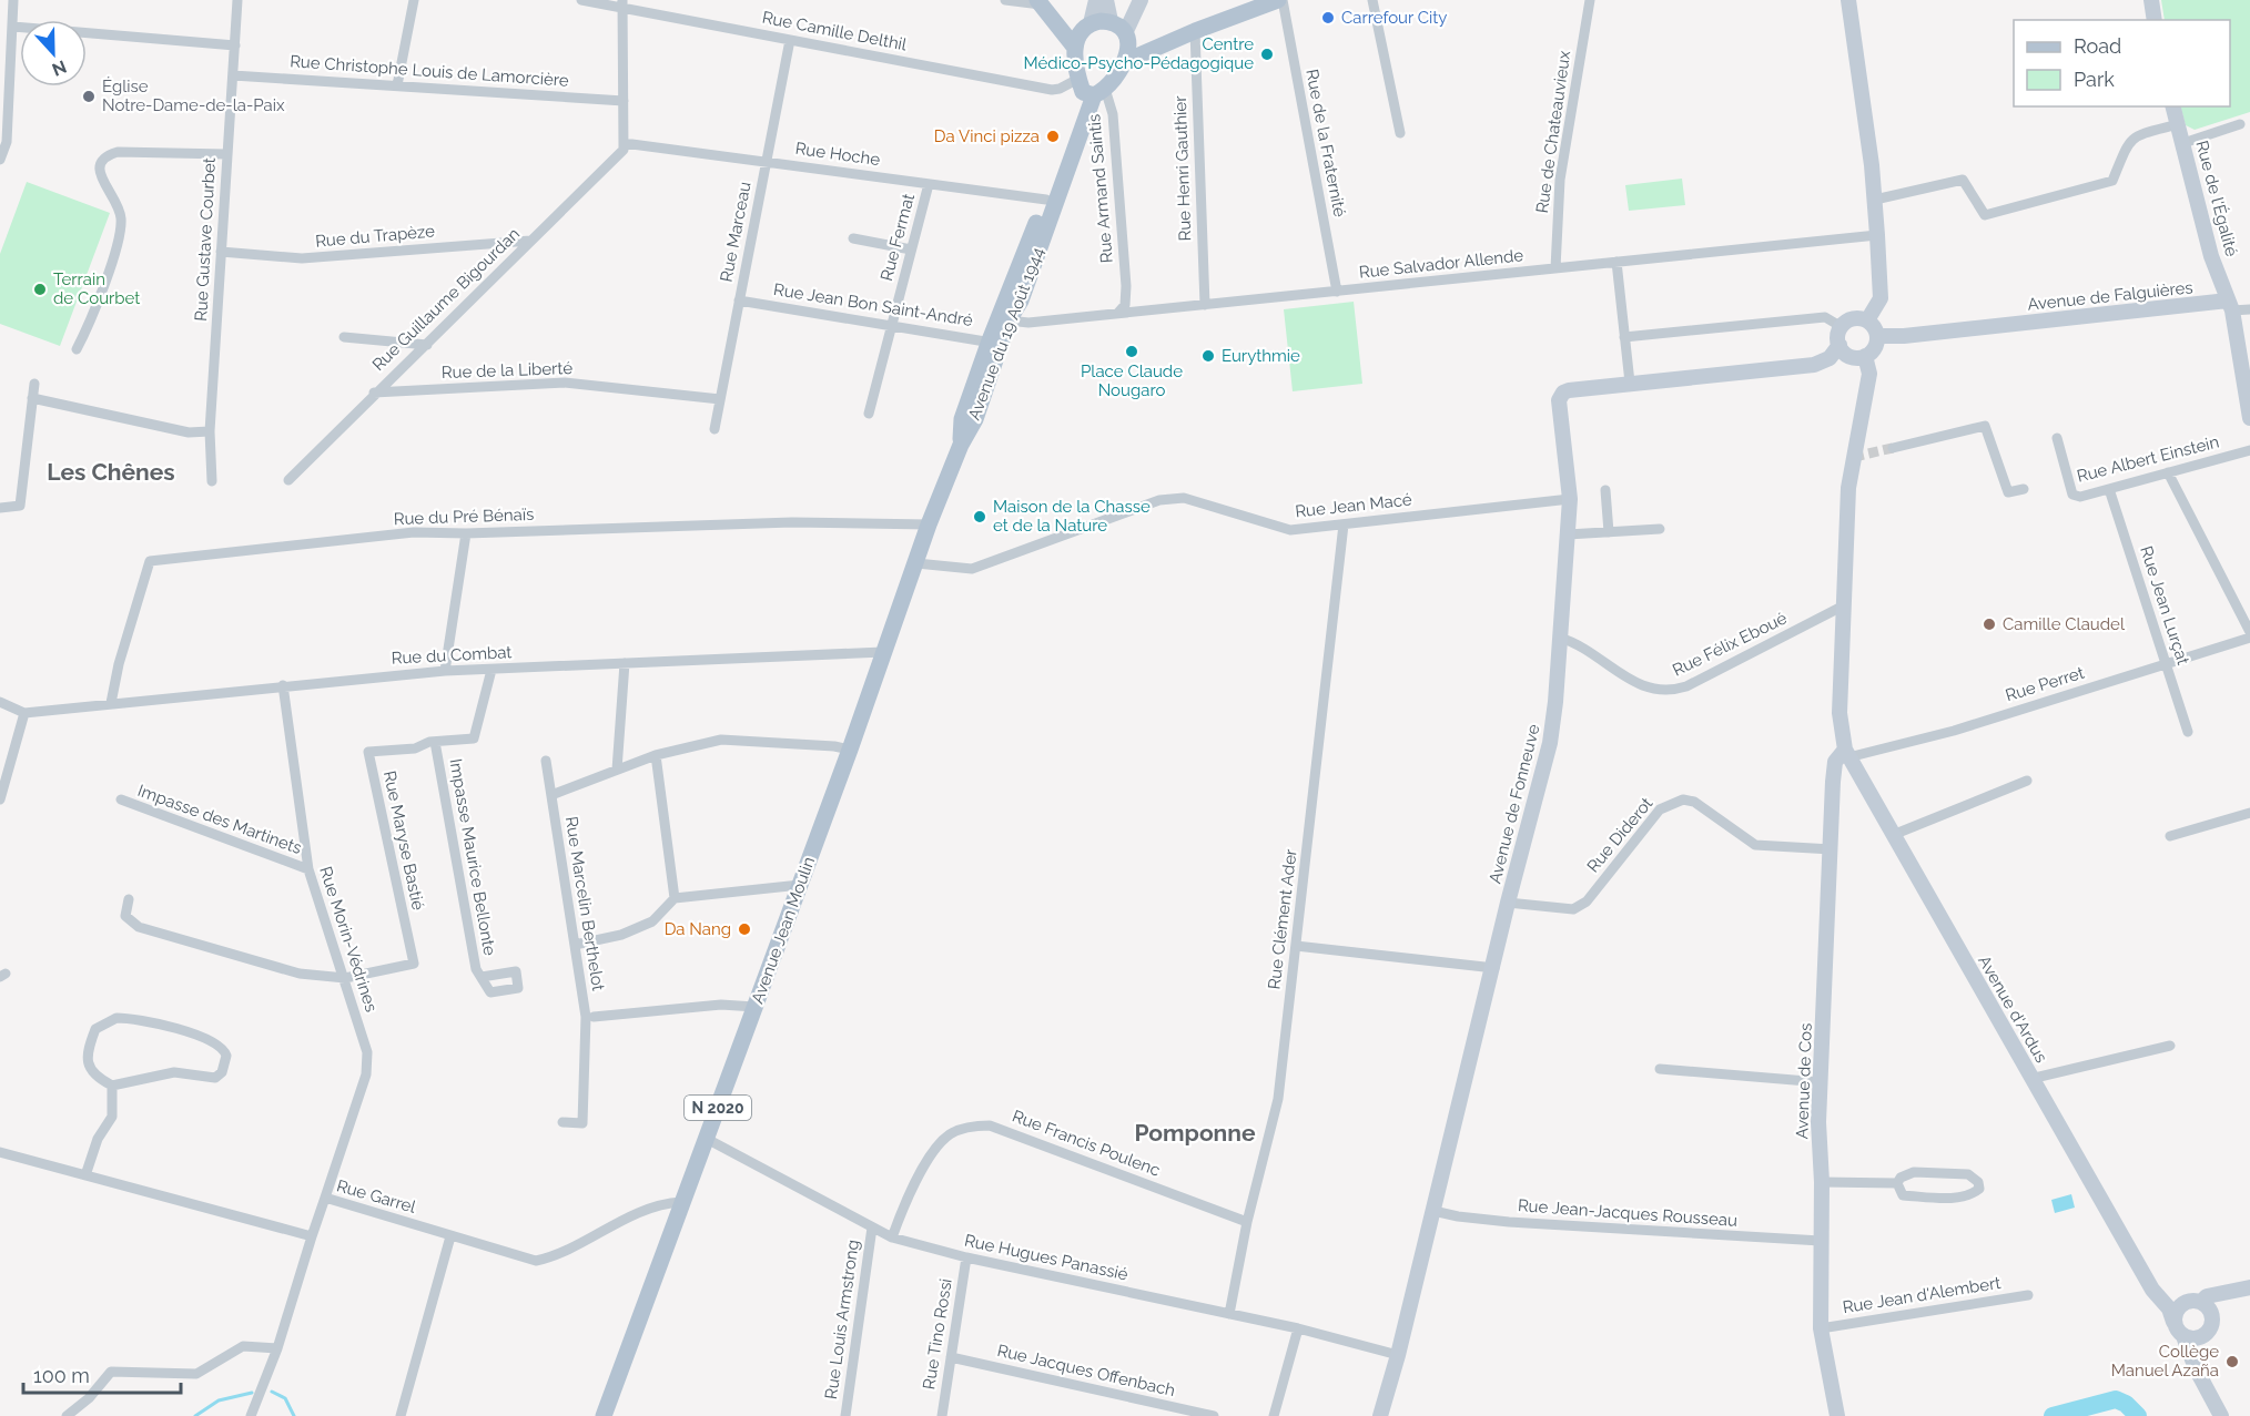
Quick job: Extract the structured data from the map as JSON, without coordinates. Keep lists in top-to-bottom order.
{
  "streets": {
    "main road": ["Avenue du 19 Août 1944", "Avenue Jean Moulin", "N 2020"],
    "street": [
      "Rue Camille Delthil",
      "Rue Christophe Louis de Lamorcière",
      "Rue de Chateauvieux",
      "Rue de la Fraternité",
      "Rue Hoche",
      "Rue Henri Gauthier",
      "Rue Armand Saintis",
      "Rue de l'Égalité",
      "Rue Marceau",
      "Rue du Trapèze",
      "Rue Fermat",
      "Rue Gustave Courbet",
      "Rue Salvador Allende",
      "Avenue de Falguières",
      "Rue Guillaume Bigourdan",
      "Rue Jean Bon Saint-André",
      "Rue de la Liberté",
      "Rue Albert Einstein",
      "Rue Jean Macé",
      "Rue du Pré Bénaïs",
      "Rue Jean Lurçat",
      "Rue Félix Eboué",
      "Rue du Combat",
      "Rue Perret",
      "Avenue de Fonneuve",
      "Impasse des Martinets",
      "Rue Diderot",
      "Rue Maryse Bastié",
      "Impasse Maurice Bellonte",
      "Rue Marcelin Berthelot",
      "Rue Clément Ader",
      "Rue Morin-Védrines",
      "Avenue d'Ardus",
      "Avenue de Cos",
      "Rue Francis Poulenc",
      "Rue Garrel",
      "Rue Jean-Jacques Rousseau",
      "Rue Hugues Panassié",
      "Rue Jean d'Alembert",
      "Rue Louis Armstrong",
      "Rue Tino Rossi",
      "Rue Jacques Offenbach"
    ]
  },
  "crossings": [
    ["Rue Camille Delthil", "Rue Armand Saintis"],
    ["Rue Camille Delthil", "Rue Marceau"],
    ["Rue Camille Delthil", "Avenue du 19 Août 1944"],
    ["Rue Christophe Louis de Lamorcière", "Rue Gustave Courbet"],
    ["Rue de Chateauvieux", "Rue Salvador Allende"],
    ["Rue de la Fraternité", "Rue Salvador Allende"],
    ["Rue Hoche", "Rue Marceau"],
    ["Rue Hoche", "Rue Fermat"],
    ["Rue Hoche", "Rue Guillaume Bigourdan"],
    ["Rue Hoche", "Avenue du 19 Août 1944"],
    ["Rue Henri Gauthier", "Rue Salvador Allende"],
    ["Rue Armand Saintis", "Rue Salvador Allende"],
    ["Rue Armand Saintis", "Avenue du 19 Août 1944"],
    ["Rue de l'Égalité", "Avenue de Falguières"],
    ["Rue Marceau", "Rue Jean Bon Saint-André"],
    ["Rue Marceau", "Rue de la Liberté"],
    ["Rue du Trapèze", "Rue Gustave Courbet"],
    ["Rue du Trapèze", "Rue Guillaume Bigourdan"],
    ["Rue Fermat", "Rue Jean Bon Saint-André"],
    ["Rue Salvador Allende", "Avenue du 19 Août 1944"],
    ["Avenue de Falguières", "Avenue de Fonneuve"],
    ["Rue Guillaume Bigourdan", "Rue de la Liberté"],
    ["Rue Jean Bon Saint-André", "Avenue du 19 Août 1944"],
    ["Avenue du 19 Août 1944", "Avenue Jean Moulin"],
    ["Rue Albert Einstein", "Rue Jean Lurçat"],
    ["Rue Jean Macé", "Avenue de Fonneuve"],
    ["Rue Jean Macé", "Rue Clément Ader"],
    ["Rue Jean Macé", "Avenue Jean Moulin"],
    ["Rue du Pré Bénaïs", "Rue du Combat"],
    ["Rue du Pré Bénaïs", "Avenue Jean Moulin"],
    ["Rue Jean Lurçat", "Rue Perret"],
    ["Rue Félix Eboué", "Avenue de Fonneuve"],
    ["Rue du Combat", "Rue Maryse Bastié"],
    ["Rue du Combat", "Avenue Jean Moulin"],
    ["Rue du Combat", "Rue Morin-Védrines"],
    ["Rue Perret", "Avenue d'Ardus"],
    ["Rue Perret", "Avenue de Cos"],
    ["Avenue de Fonneuve", "Rue Diderot"],
    ["Avenue de Fonneuve", "Rue Jean-Jacques Rousseau"],
    ["Avenue de Fonneuve", "Rue Hugues Panassié"],
    ["Impasse des Martinets", "Rue Morin-Védrines"],
    ["Rue Diderot", "Avenue de Cos"],
    ["Rue Maryse Bastié", "Impasse Maurice Bellonte"],
    ["Rue Maryse Bastié", "Rue Morin-Védrines"],
    ["Rue Clément Ader", "Rue Francis Poulenc"],
    ["Rue Clément Ader", "Rue Hugues Panassié"],
    ["Avenue Jean Moulin", "Rue Garrel"],
    ["Avenue Jean Moulin", "Rue Hugues Panassié"],
    ["Rue Morin-Védrines", "Rue Garrel"],
    ["Avenue d'Ardus", "Avenue de Cos"],
    ["Avenue de Cos", "Rue Jean-Jacques Rousseau"],
    ["Avenue de Cos", "Rue Jean d'Alembert"],
    ["Rue Francis Poulenc", "Rue Hugues Panassié"],
    ["Rue Hugues Panassié", "Rue Louis Armstrong"],
    ["Rue Hugues Panassié", "Rue Tino Rossi"],
    ["Rue Tino Rossi", "Rue Jacques Offenbach"]
  ],
  "districts": ["Les Chênes", "Pomponne"],
  "places": [
    "Carrefour City",
    "Centre Médico-Psycho-Pédagogique",
    "Église Notre-Dame-de-la-Paix",
    "Da Vinci pizza",
    "Terrain de Courbet",
    "Place Claude Nougaro",
    "Eurythmie",
    "Maison de la Chasse et de la Nature",
    "Camille Claudel",
    "Da Nang",
    "Collège Manuel Azaña"
  ],
  "legend": ["Road", "Park"],
  "scale_bar": "100 m",
  "north": "bottom"
}
